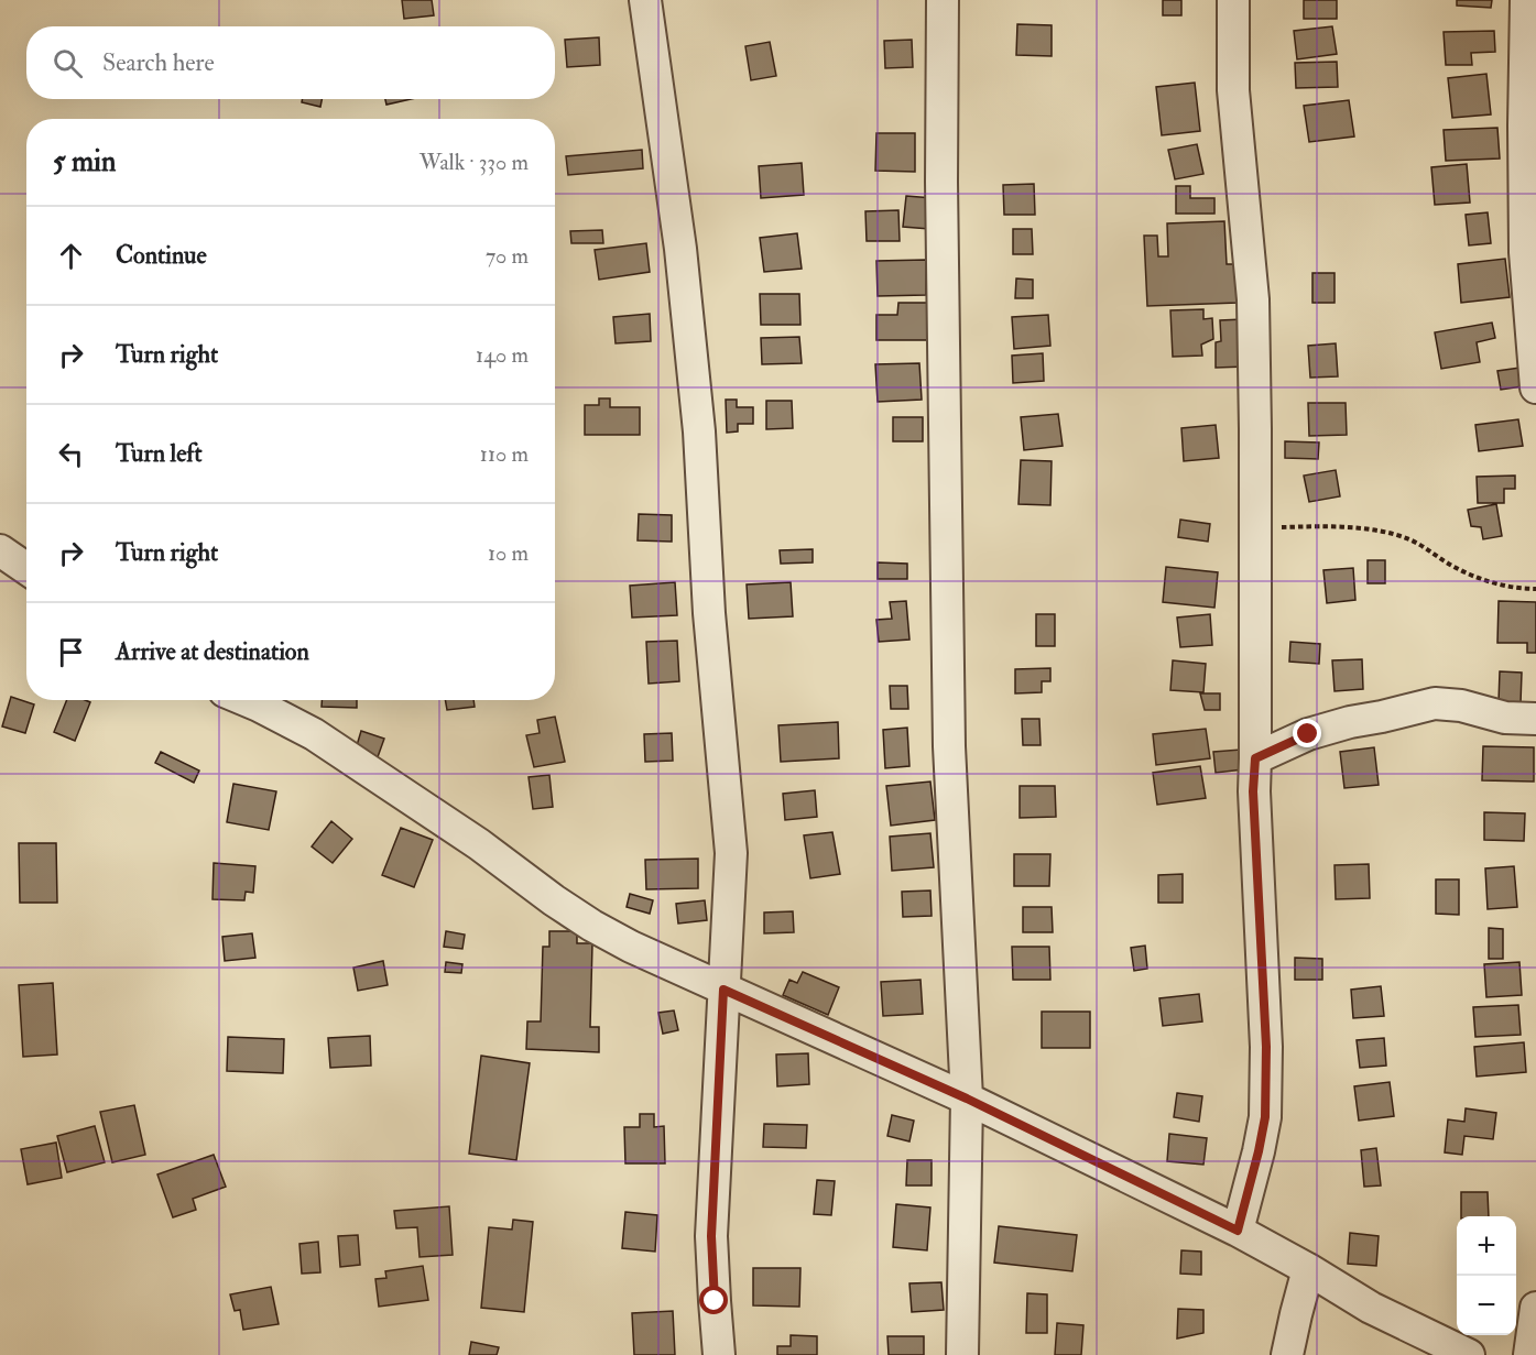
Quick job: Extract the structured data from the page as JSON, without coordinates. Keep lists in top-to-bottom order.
{
  "page": {
    "search": "Search here",
    "heading": ["5 min", "Walk · 330 m"],
    "list": [
      ["Continue", "70 m"],
      ["Turn right", "140 m"],
      ["Turn left", "110 m"],
      ["Turn right", "10 m"],
      "Arrive at destination"
    ],
    "map_buttons": ["+", "−"]
  }
}
